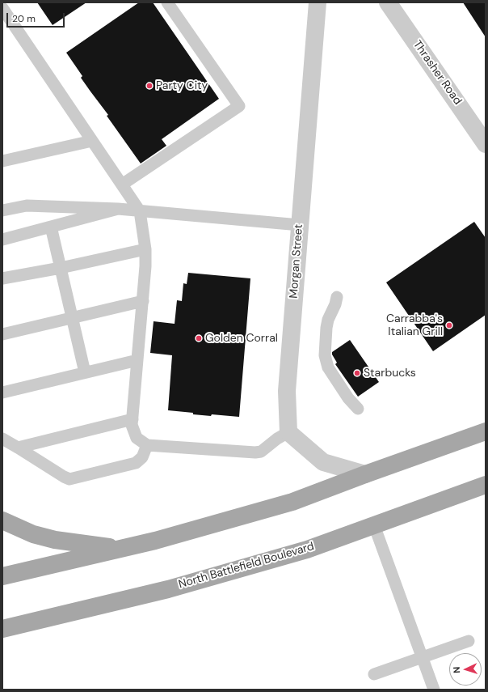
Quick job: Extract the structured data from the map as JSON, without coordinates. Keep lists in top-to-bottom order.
{
  "streets": {
    "main road": ["North Battlefield Boulevard"],
    "street": ["Thrasher Road", "Morgan Street"]
  },
  "places": [
    "Party City",
    "Carrabba's Italian Grill",
    "Golden Corral",
    "Starbucks"
  ],
  "scale_bar": "20 m",
  "north": "left"
}
